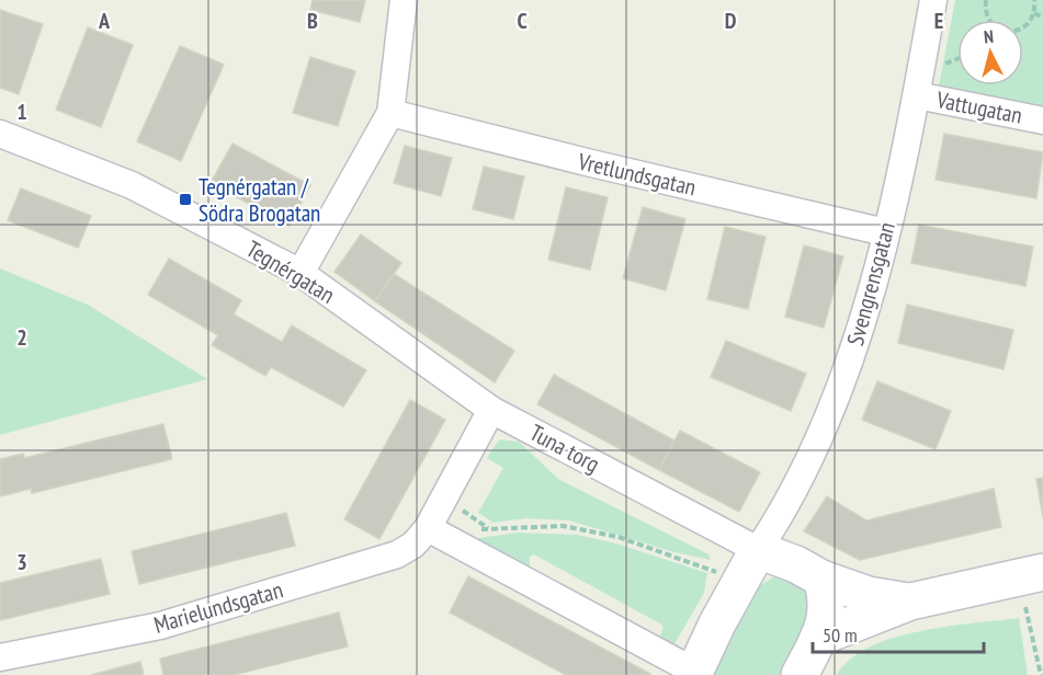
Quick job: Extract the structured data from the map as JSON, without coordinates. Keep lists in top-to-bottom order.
{
  "streets": {
    "street": [
      "Vattugatan",
      "Vretlundsgatan",
      "Tegnérgatan",
      "Svengrensgatan",
      "Tuna torg",
      "Marielundsgatan"
    ]
  },
  "crossings": [
    ["Vattugatan", "Svengrensgatan"],
    ["Vretlundsgatan", "Svengrensgatan"],
    ["Tegnérgatan", "Tuna torg"],
    ["Svengrensgatan", "Tuna torg"]
  ],
  "places": {
    "transit": ["Tegnérgatan / Södra Brogatan"]
  },
  "scale_bar": "50 m",
  "north": "top",
  "grid": {
    "columns": [
      "A",
      "B",
      "C",
      "D",
      "E"
    ],
    "rows": ["1", "2", "3"]
  }
}
